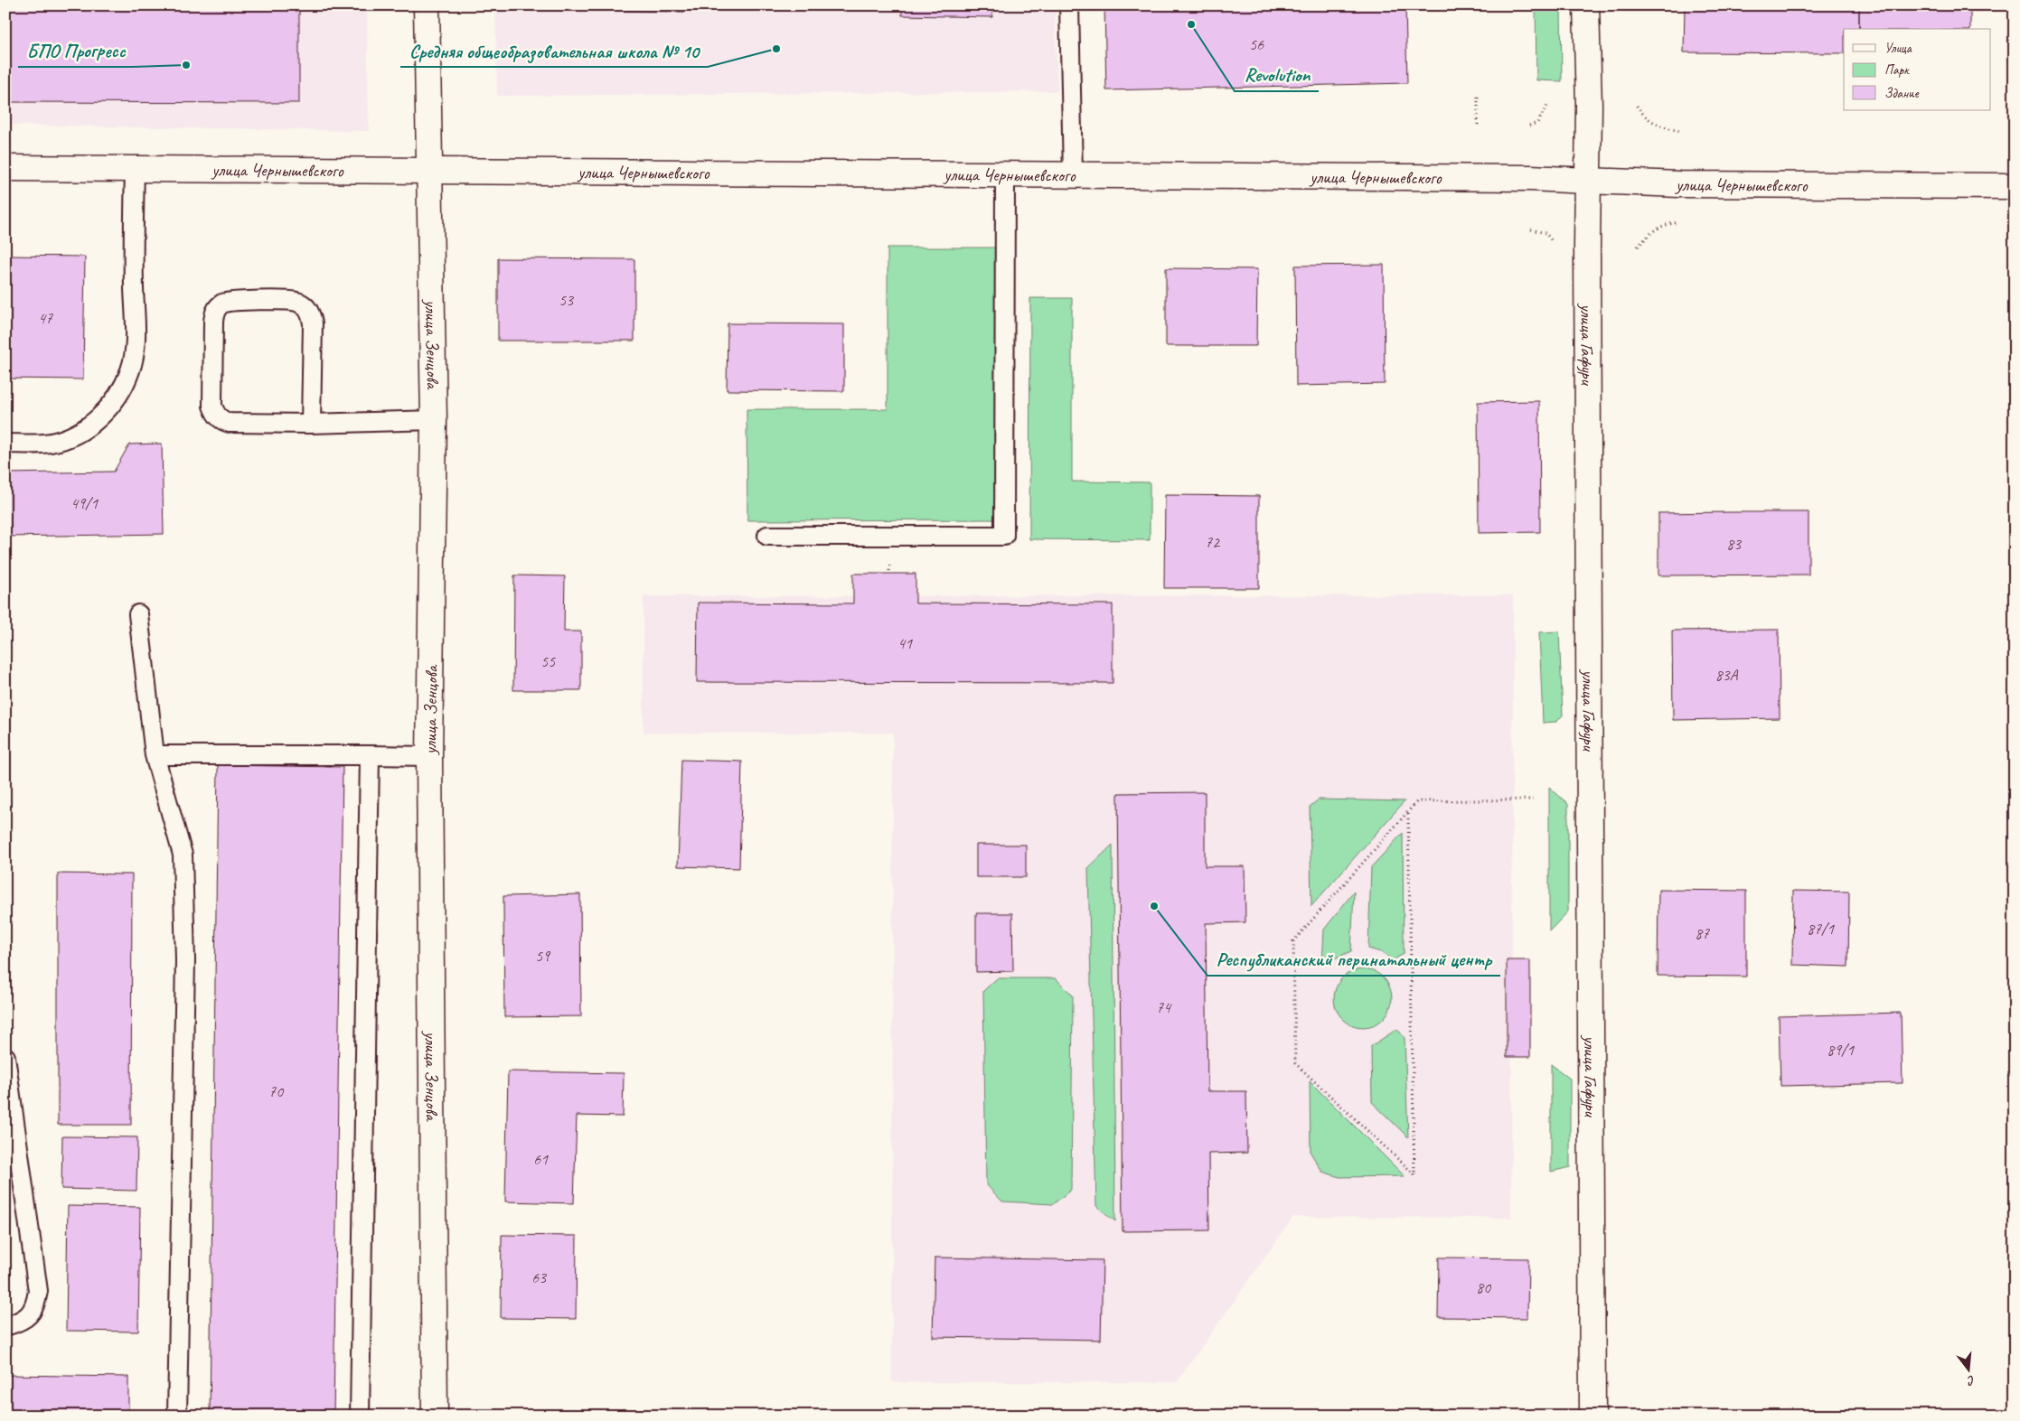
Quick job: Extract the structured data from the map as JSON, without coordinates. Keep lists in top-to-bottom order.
{
  "streets": {
    "street": ["улица Чернышевского", "улица Зенцова", "улица Гафури"]
  },
  "crossings": [
    ["улица Чернышевского", "улица Зенцова"],
    ["улица Чернышевского", "улица Гафури"]
  ],
  "places": [
    "Revolution",
    "Средняя общеобразовательная школа № 10",
    "БПО Прогресс",
    "Республиканский перинатальный центр"
  ],
  "house_numbers": [
    "56",
    "53",
    "47",
    "49/1",
    "72",
    "83",
    "41",
    "55",
    "83А",
    "87/1",
    "87",
    "59",
    "74",
    "89/1",
    "70",
    "61",
    "63",
    "80"
  ],
  "legend": ["Улица", "Парк", "Здание"],
  "north": "bottom"
}
